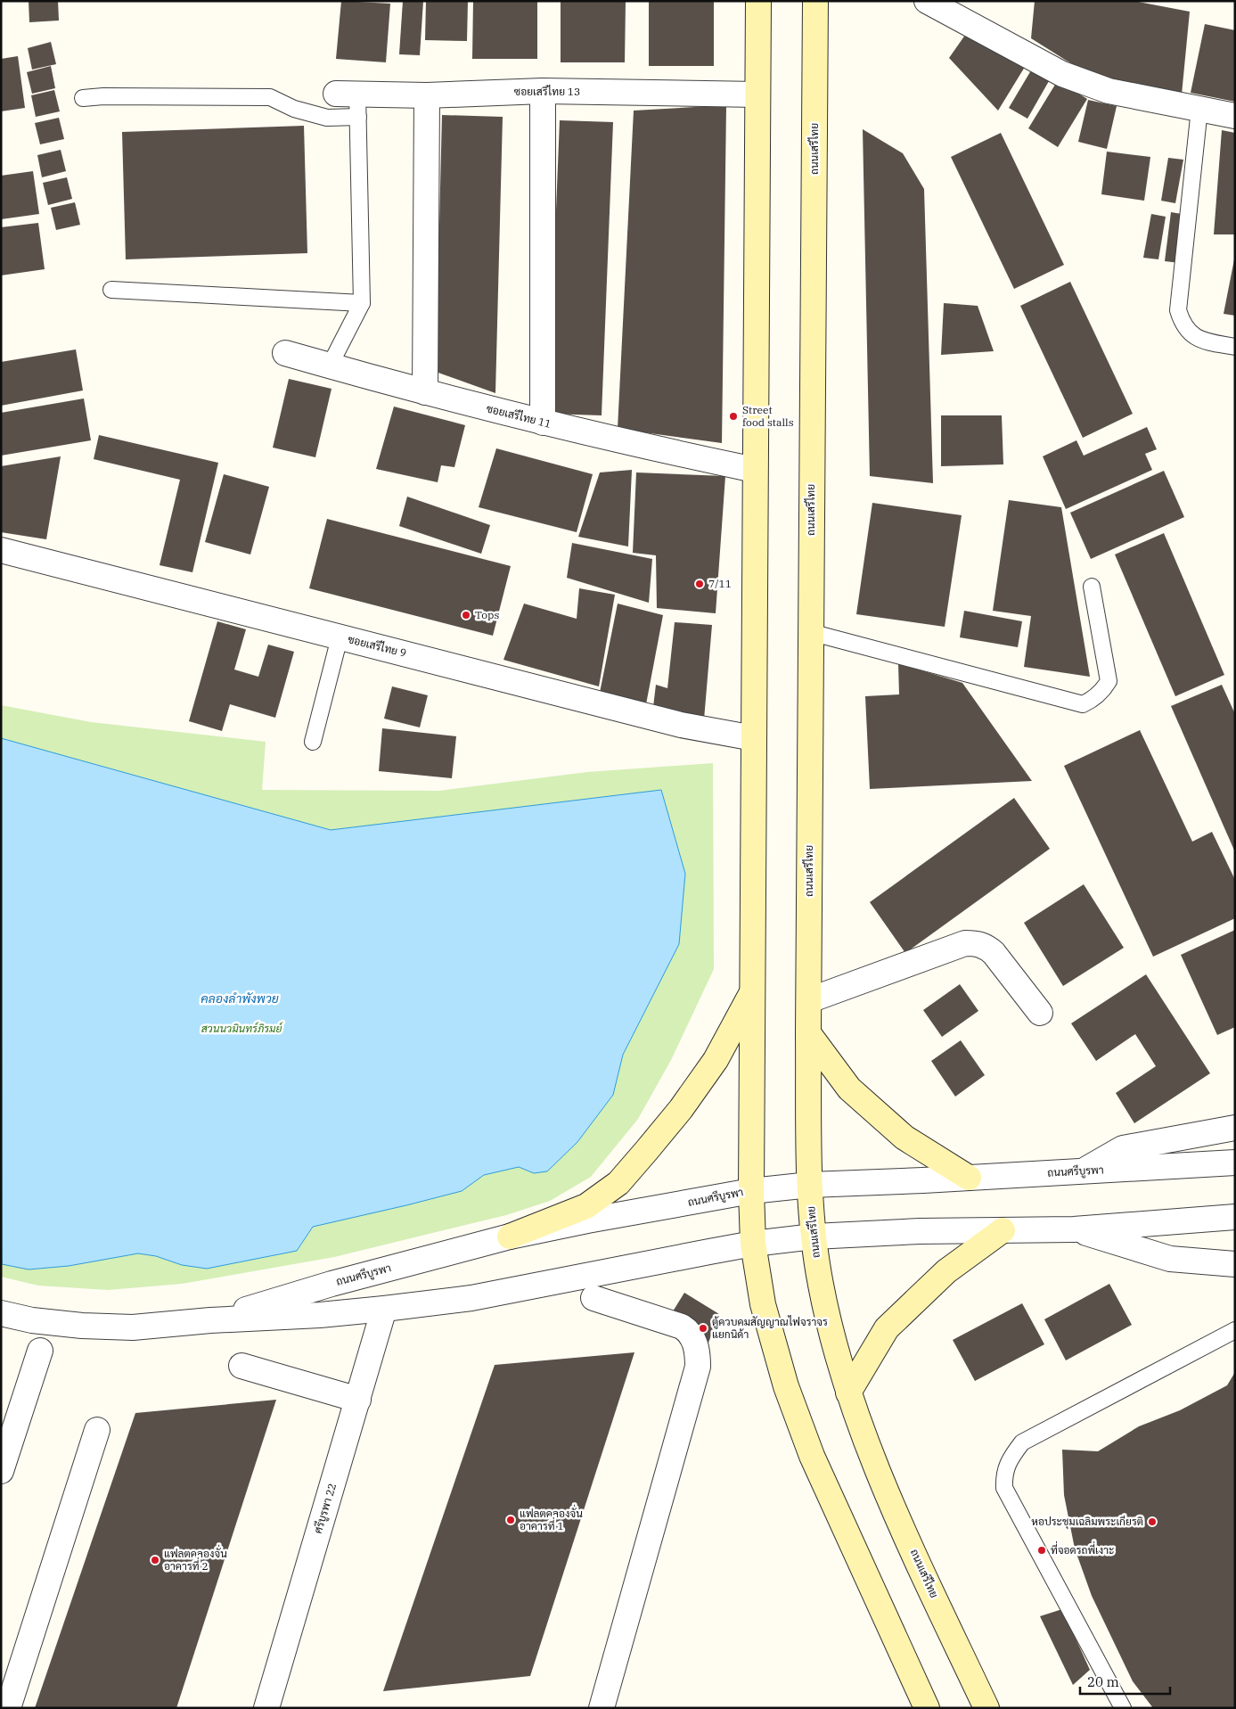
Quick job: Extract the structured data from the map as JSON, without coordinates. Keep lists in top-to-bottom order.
{
  "streets": {
    "main road": ["ถนนเสรีไทย"],
    "street": [
      "ซอยเสรีไทย 13",
      "ซอยเสรีไทย 11",
      "ซอยเสรีไทย 9",
      "ถนนศรีบูรพา",
      "ศรีบูรพา 22"
    ]
  },
  "crossings": [
    ["ถนนเสรีไทย", "ถนนศรีบูรพา"],
    ["ถนนศรีบูรพา", "ศรีบูรพา 22"]
  ],
  "water": ["คลองลำพังพวย"],
  "parks": ["สวนนวมินทร์ภิรมย์"],
  "places": [
    "Street food stalls",
    "7/11",
    "Tops",
    "ตู้ควบคุมสัญญาณไฟจราจร แยกนิด้า",
    "แฟลตคลองจั่น อาคารที่ 1",
    "หอประชุมเฉลิมพระเกียรติ",
    "ที่จอดรถพี่เงาะ",
    "แฟลตคลองจั่น อาคารที่ 2"
  ],
  "scale_bar": "20 m"
}
